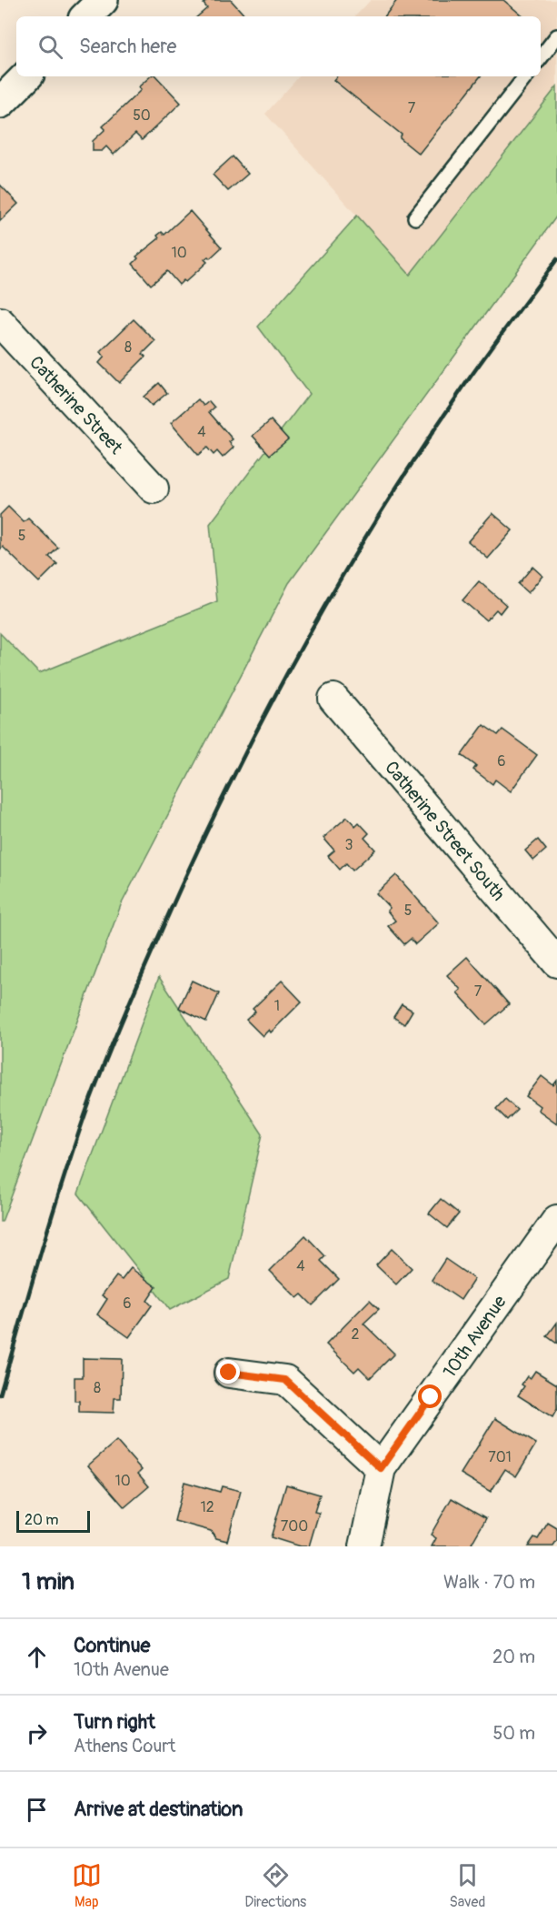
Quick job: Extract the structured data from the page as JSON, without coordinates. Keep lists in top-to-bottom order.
{
  "streets": {
    "street": ["Catherine Street", "Catherine Street South", "10th Avenue"]
  },
  "house_numbers": [
    "7",
    "50",
    "10",
    "8",
    "4",
    "5",
    "6",
    "3",
    "5",
    "7",
    "1",
    "4",
    "6",
    "2",
    "8",
    "701",
    "10",
    "12",
    "700"
  ],
  "scale_bar": "20 m",
  "page": {
    "search": "Search here",
    "scale": "20 m",
    "heading": ["1 min", "Walk · 70 m"],
    "list": [
      ["Continue", "10th Avenue", "20 m"],
      ["Turn right", "Athens Court", "50 m"],
      "Arrive at destination"
    ],
    "nav": ["Map", "Directions", "Saved"]
  }
}
